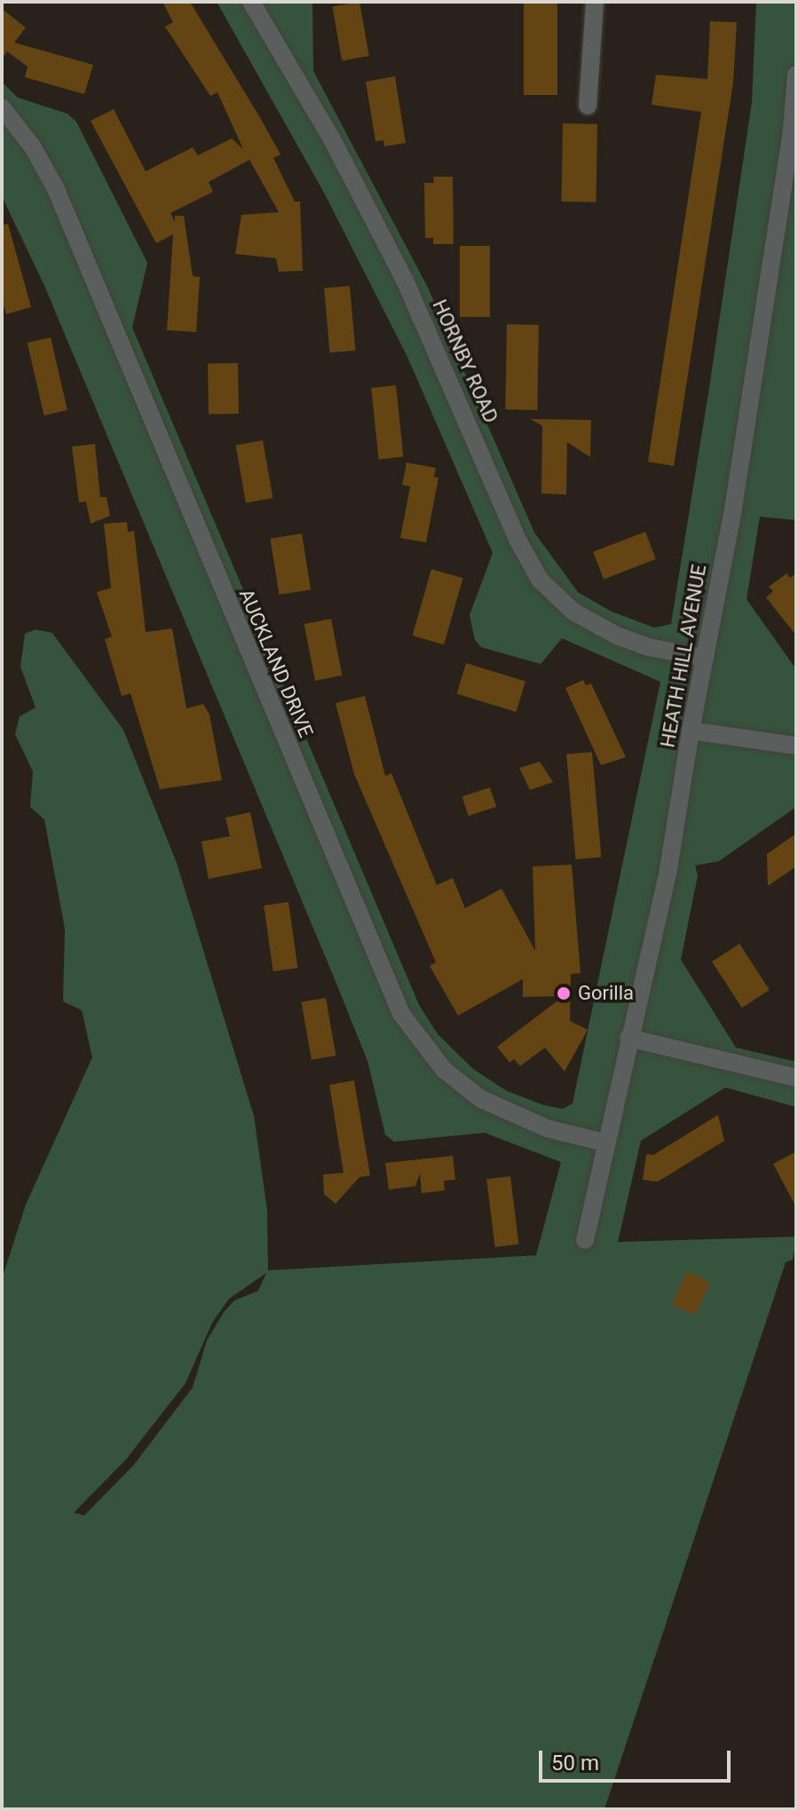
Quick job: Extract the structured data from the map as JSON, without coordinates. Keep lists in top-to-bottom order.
{
  "streets": {
    "street": ["HORNBY ROAD", "HEATH HILL AVENUE", "AUCKLAND DRIVE"]
  },
  "crossings": [
    ["HORNBY ROAD", "HEATH HILL AVENUE"],
    ["HEATH HILL AVENUE", "AUCKLAND DRIVE"]
  ],
  "places": ["Gorilla"],
  "scale_bar": "50 m"
}
